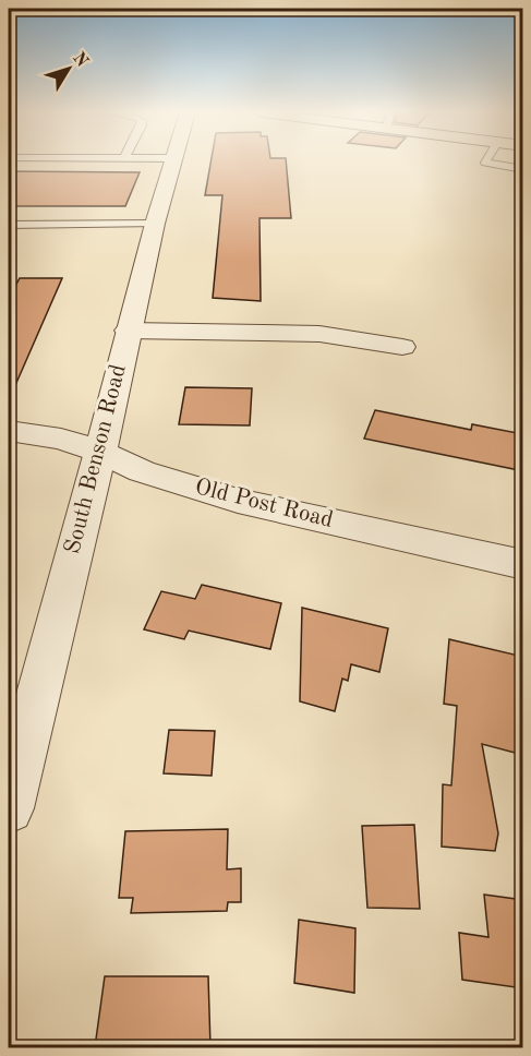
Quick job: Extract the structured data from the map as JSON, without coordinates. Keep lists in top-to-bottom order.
{
  "streets": {
    "street": ["South Benson Road", "Old Post Road"]
  },
  "crossings": [
    ["South Benson Road", "Old Post Road"]
  ],
  "north": "top right"
}
